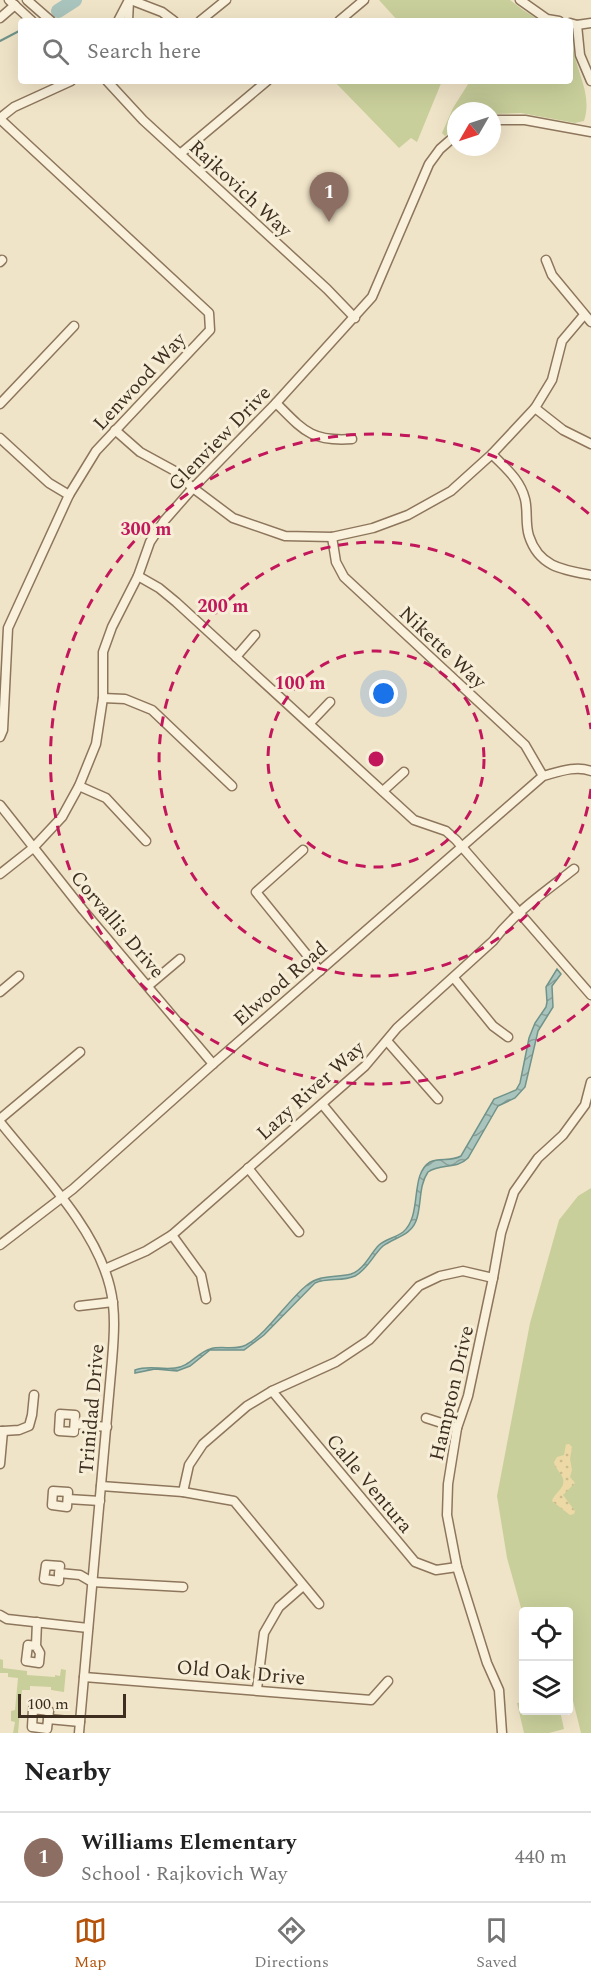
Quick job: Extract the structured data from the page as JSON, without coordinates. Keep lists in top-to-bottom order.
{
  "streets": {
    "street": [
      "Rajkovich Way",
      "Lenwood Way",
      "Glenview Drive",
      "Nikette Way",
      "Corvallis Drive",
      "Elwood Road",
      "Lazy River Way",
      "Hampton Drive",
      "Trinidad Drive",
      "Calle Ventura",
      "Old Oak Drive"
    ]
  },
  "crossings": [
    ["Rajkovich Way", "Glenview Drive"],
    ["Glenview Drive", "Corvallis Drive"],
    ["Nikette Way", "Elwood Road"],
    ["Corvallis Drive", "Elwood Road"],
    ["Elwood Road", "Trinidad Drive"],
    ["Lazy River Way", "Trinidad Drive"],
    ["Hampton Drive", "Calle Ventura"],
    ["Trinidad Drive", "Old Oak Drive"]
  ],
  "scale_bar": "100 m",
  "north": "bottom left",
  "page": {
    "search": "Search here",
    "pins": "1",
    "scale": "100 m",
    "heading": "Nearby",
    "list": [
      {
        "mark": "1",
        "name": "Williams Elementary",
        "note": "School · Rajkovich Way",
        "value": "440 m"
      }
    ],
    "nav": ["Map", "Directions", "Saved"]
  },
  "rings": ["300 m", "200 m", "100 m"]
}
